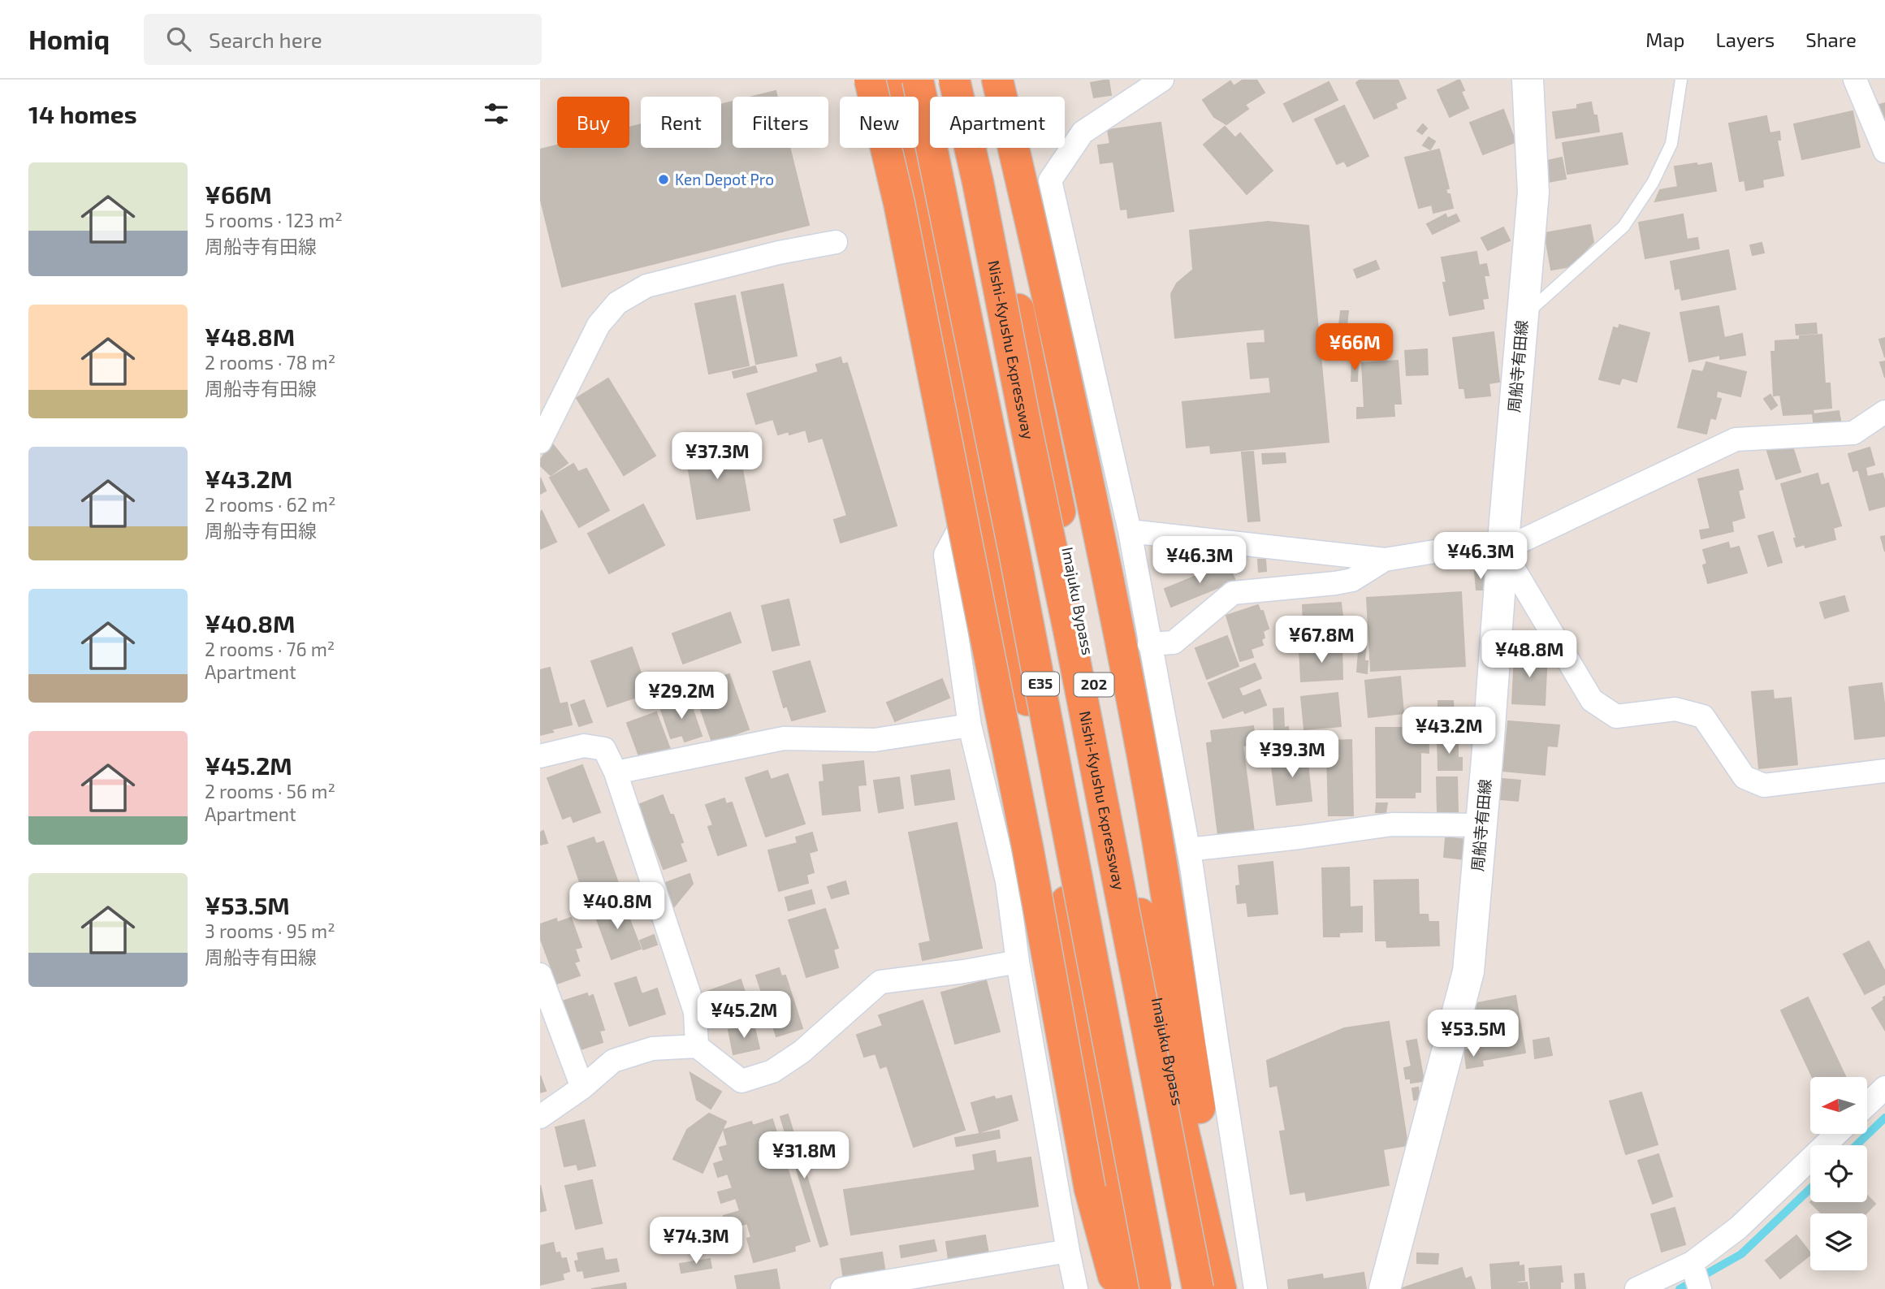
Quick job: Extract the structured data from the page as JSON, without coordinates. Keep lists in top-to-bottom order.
{
  "streets": {
    "highway": [
      "Nishi-Kyushu Expressway",
      "Imajuku Bypass",
      "E35",
      "202"
    ],
    "main road": ["周船寺有田線"]
  },
  "places": ["Ken Depot Pro"],
  "north": "left",
  "page": {
    "header": "Homiq",
    "search": "Search here",
    "nav": ["Map", "Layers", "Share"],
    "heading": "14 homes",
    "chip": [
      "Buy",
      "Rent",
      "Filters",
      "New",
      "Apartment"
    ],
    "list": [
      {
        "name": "¥66M",
        "note": "5 rooms · 123 m² · 周船寺有田線"
      },
      {
        "name": "¥48.8M",
        "note": "2 rooms · 78 m² · 周船寺有田線"
      },
      {
        "name": "¥43.2M",
        "note": "2 rooms · 62 m² · 周船寺有田線"
      },
      {
        "name": "¥40.8M",
        "note": "2 rooms · 76 m² · Apartment"
      },
      {
        "name": "¥45.2M",
        "note": "2 rooms · 56 m² · Apartment"
      },
      {
        "name": "¥53.5M",
        "note": "3 rooms · 95 m² · 周船寺有田線"
      }
    ],
    "price": [
      "¥66M",
      "¥37.3M",
      "¥46.3M",
      "¥46.3M",
      "¥67.8M",
      "¥48.8M",
      "¥29.2M",
      "¥43.2M",
      "¥39.3M",
      "¥40.8M",
      "¥45.2M",
      "¥53.5M",
      "¥31.8M",
      "¥74.3M"
    ]
  }
}
